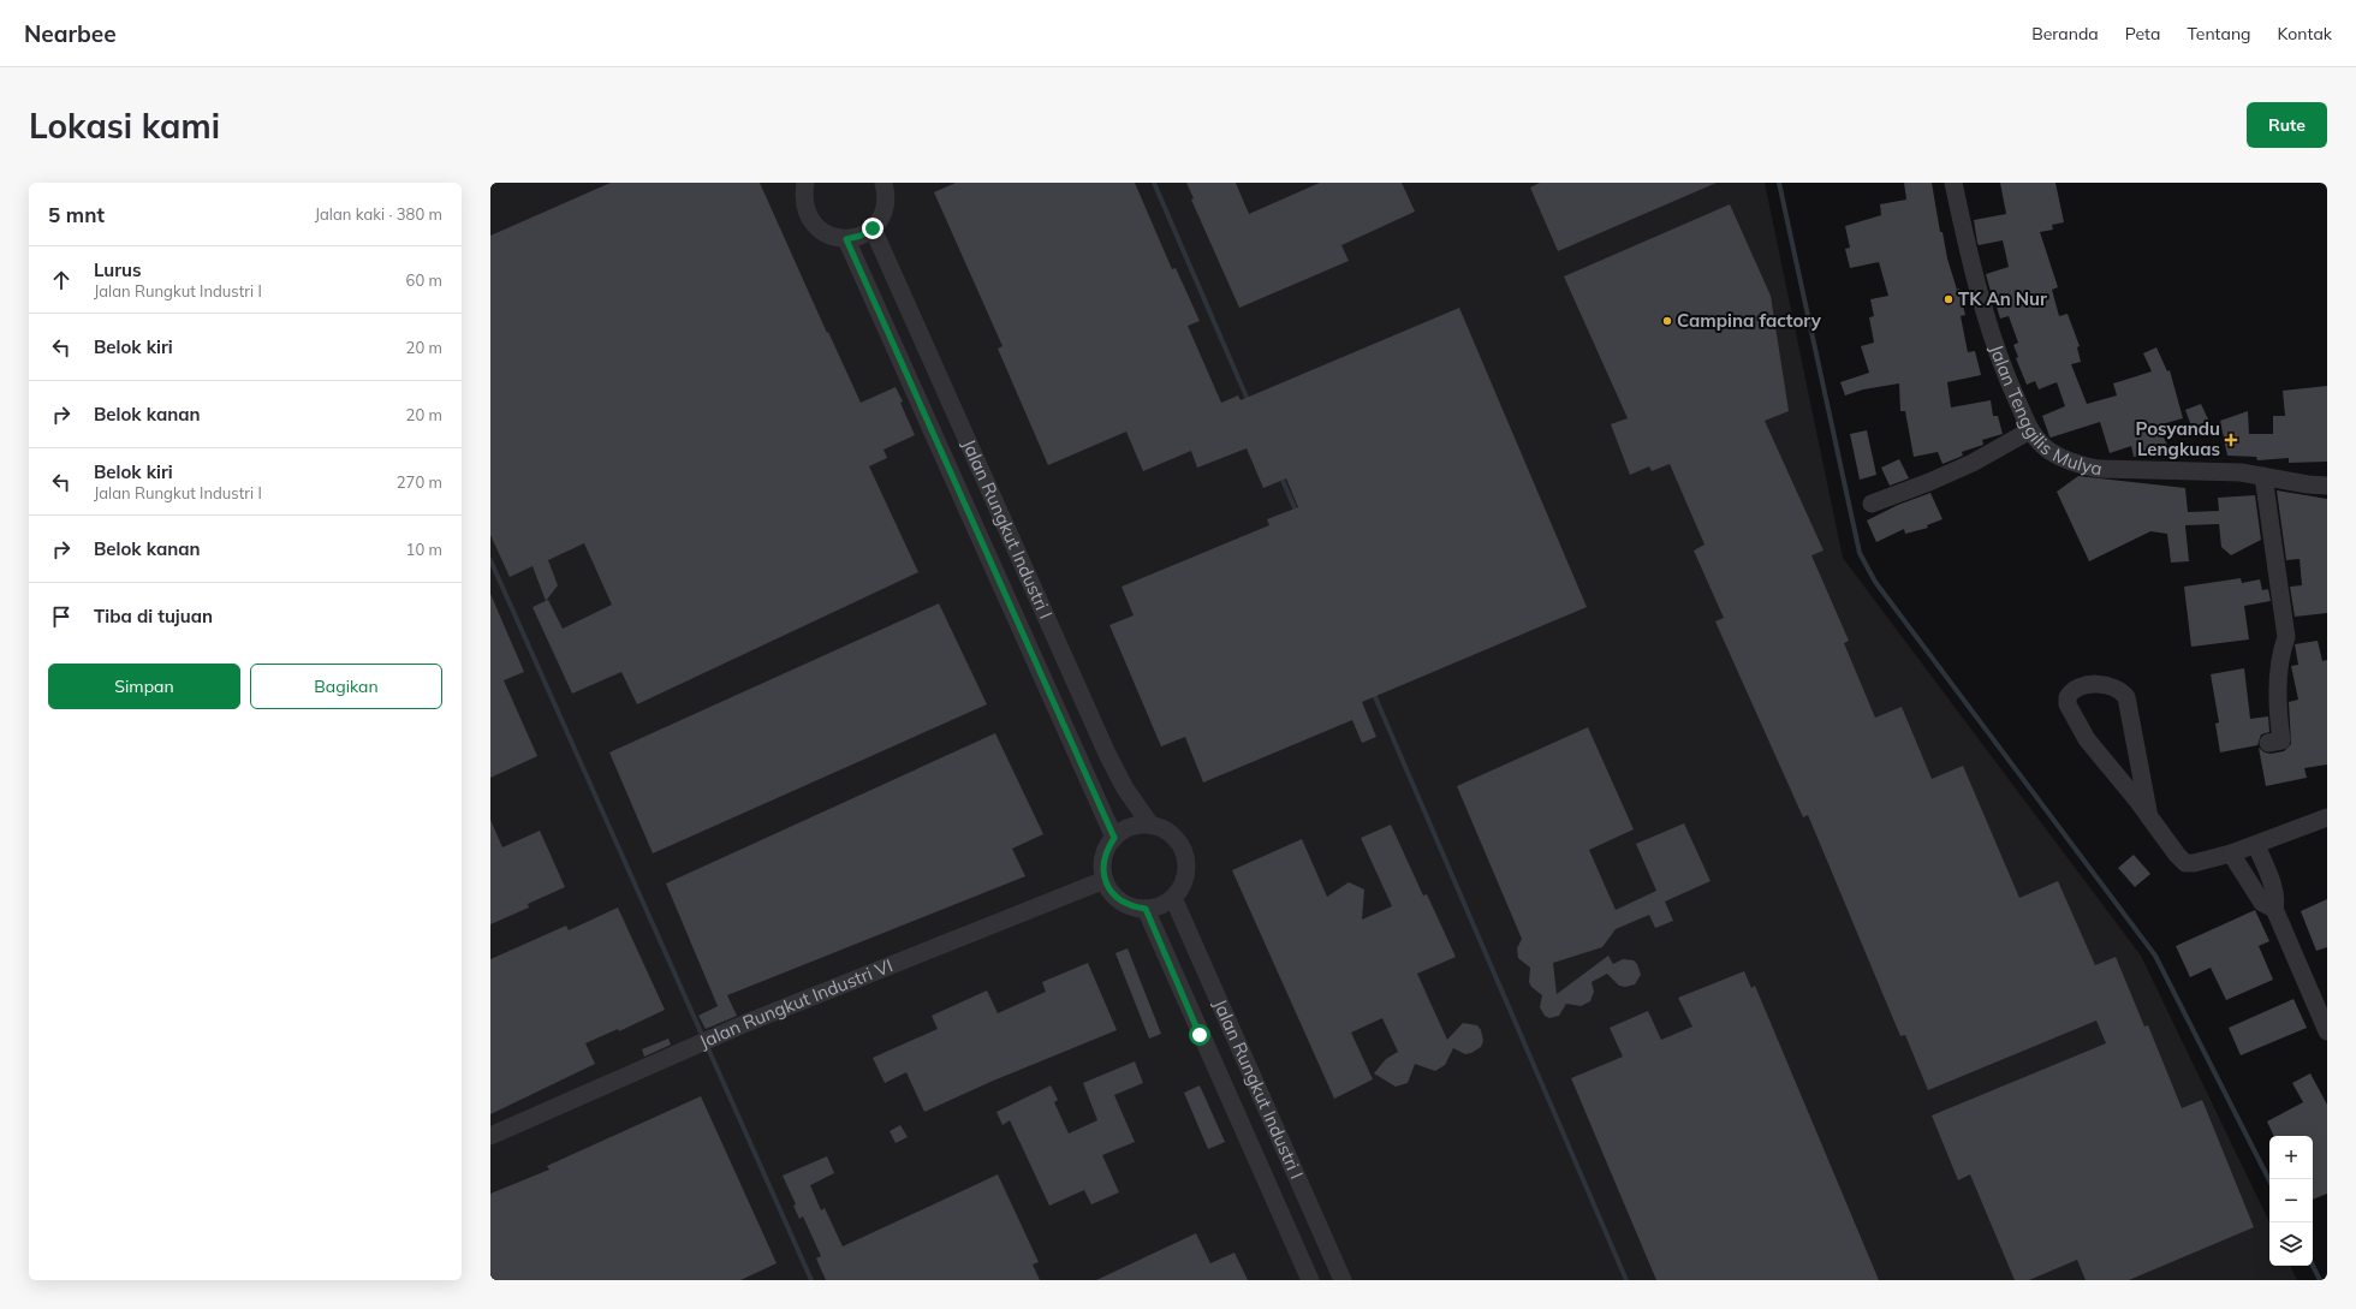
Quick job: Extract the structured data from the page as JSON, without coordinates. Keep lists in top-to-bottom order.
{
  "streets": {
    "street": ["Jalan Tenggilis Mulya", "Jalan Rungkut Industri I", "Jalan Rungkut Industri VI"]
  },
  "crossings": [
    ["Jalan Rungkut Industri I", "Jalan Rungkut Industri VI"]
  ],
  "places": {
    "other": ["TK An Nur", "Campina factory"],
    "health": ["Posyandu Lengkuas"]
  },
  "page": {
    "header": "Nearbee",
    "nav": [
      "Beranda",
      "Peta",
      "Tentang",
      "Kontak"
    ],
    "buttons": [
      "Rute",
      ["Simpan", "Bagikan"]
    ],
    "title": "Lokasi kami",
    "heading": ["5 mnt", "Jalan kaki · 380 m"],
    "list": [
      ["Lurus", "Jalan Rungkut Industri I", "60 m"],
      ["Belok kiri", "20 m"],
      ["Belok kanan", "20 m"],
      ["Belok kiri", "Jalan Rungkut Industri I", "270 m"],
      ["Belok kanan", "10 m"],
      "Tiba di tujuan"
    ],
    "map_buttons": ["+", "−"]
  }
}
